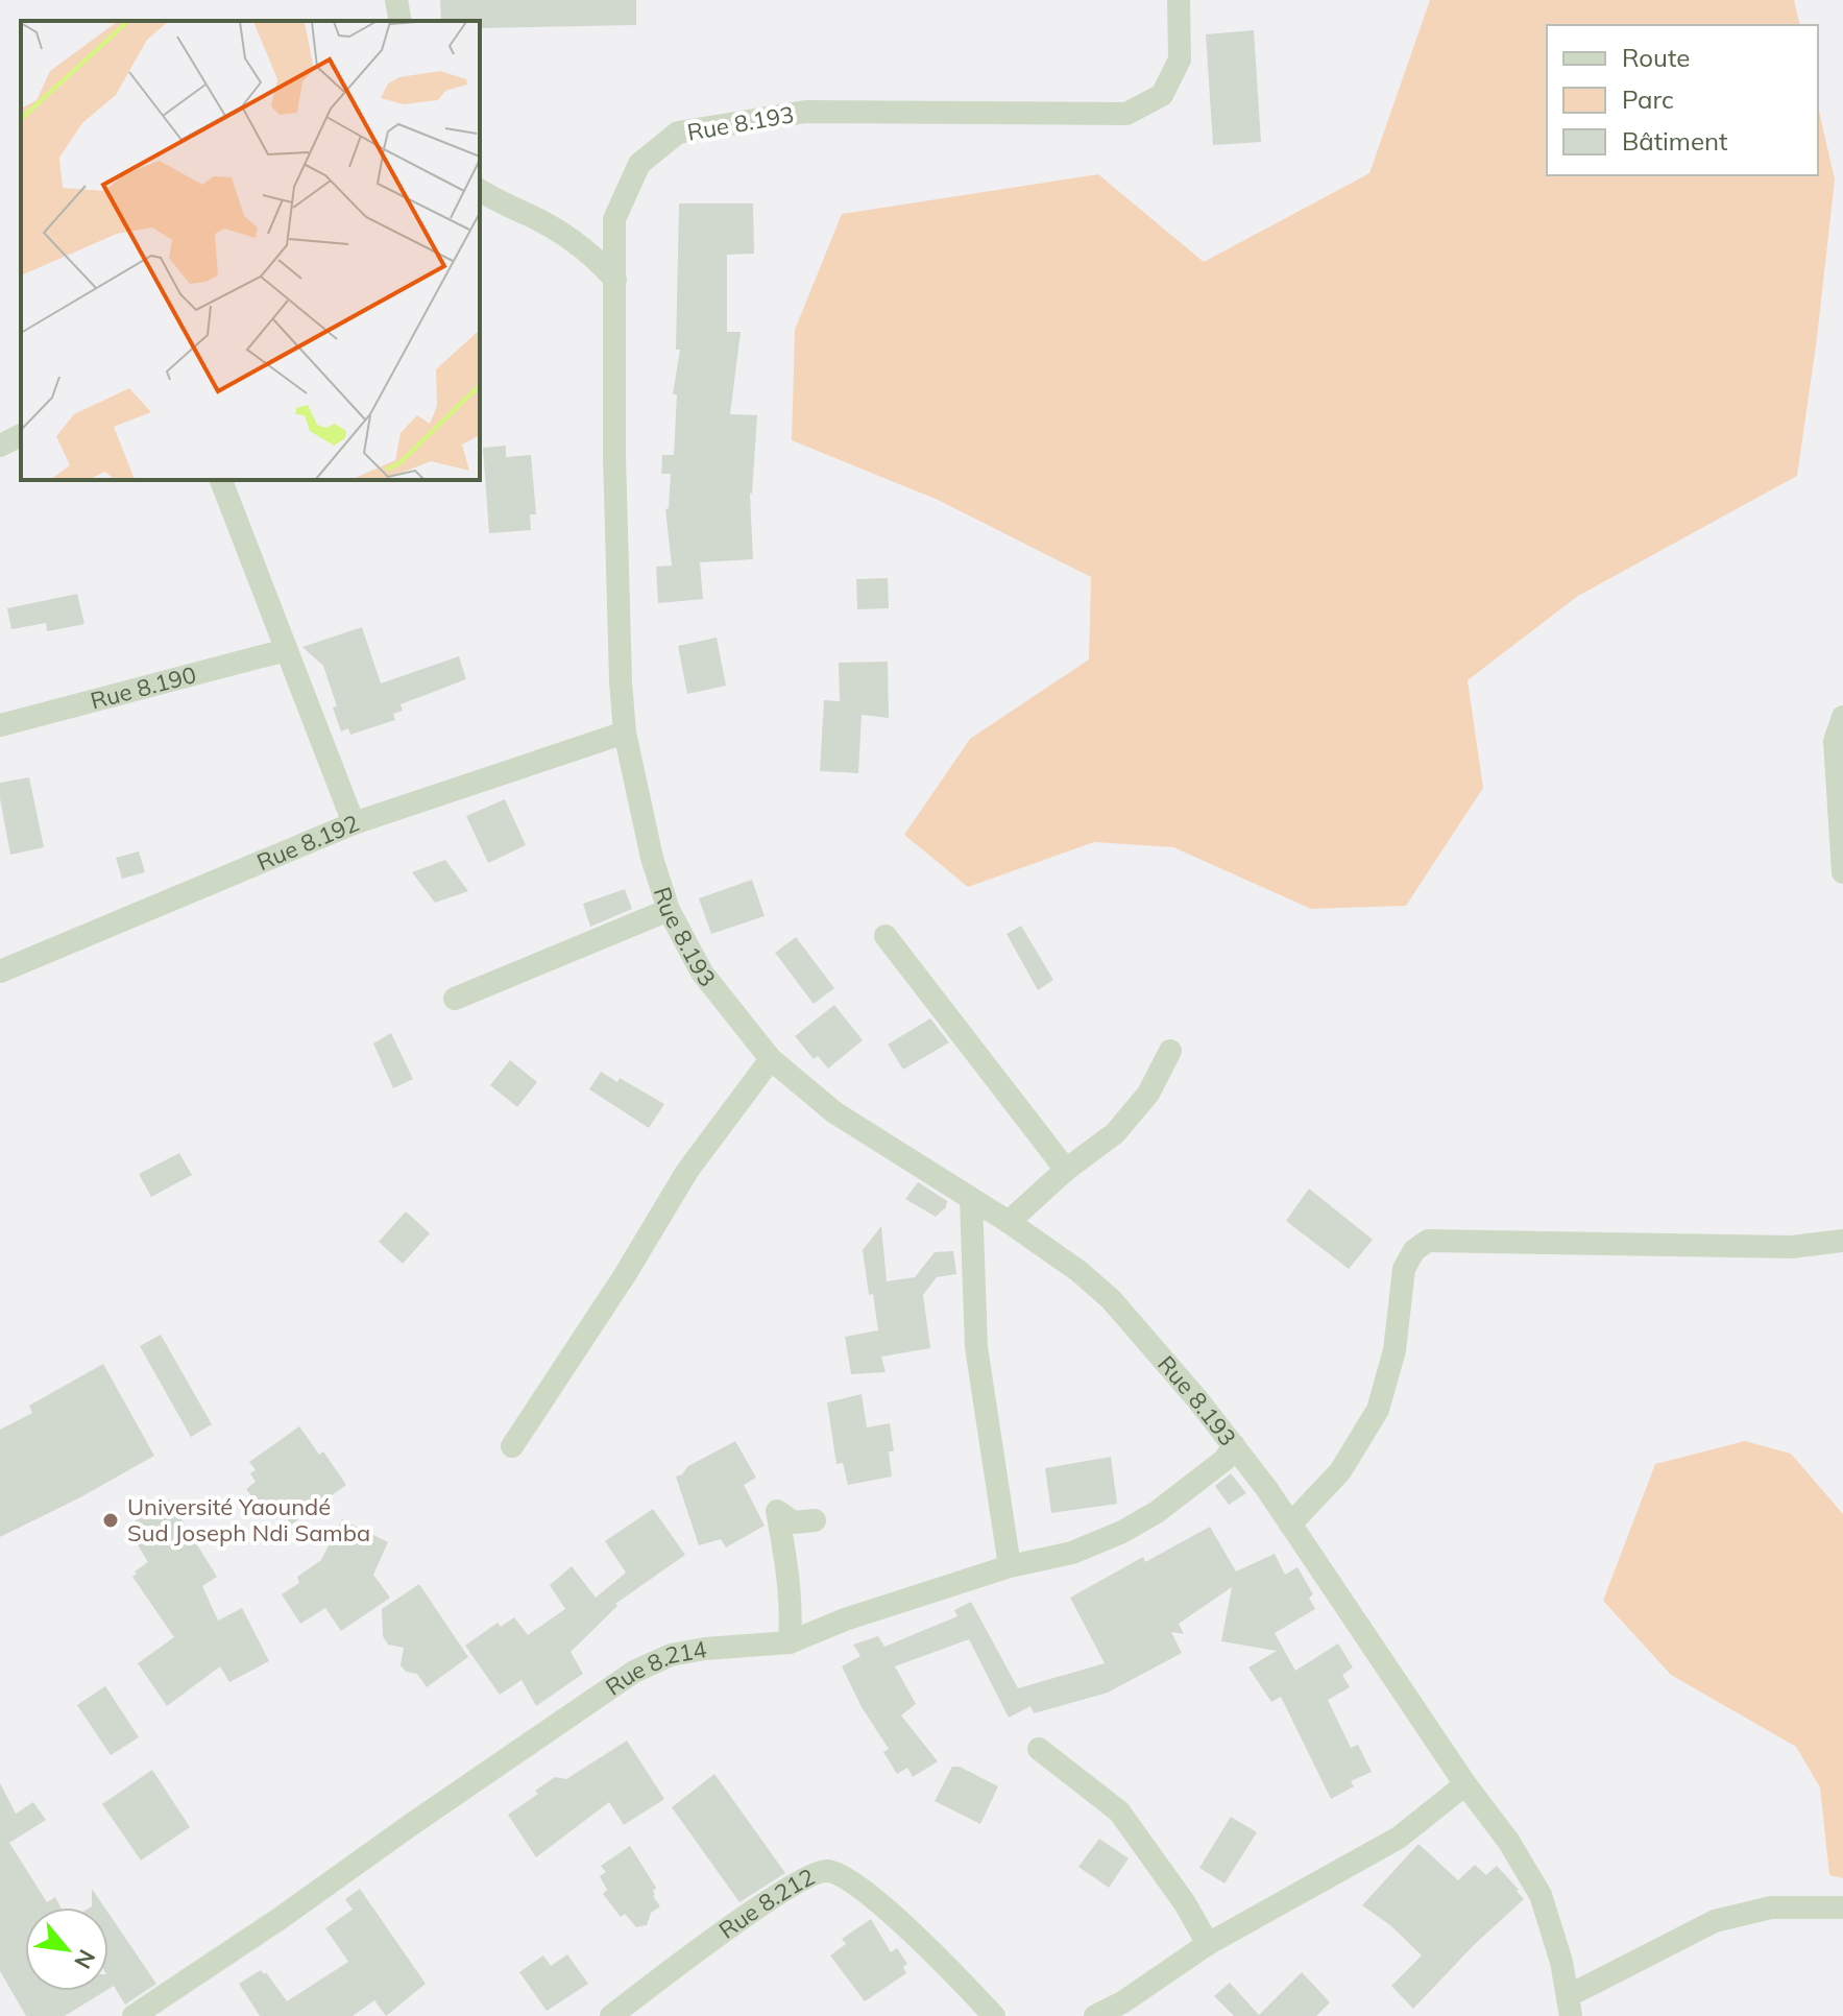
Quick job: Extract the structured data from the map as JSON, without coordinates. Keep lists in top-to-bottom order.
{
  "streets": {
    "street": [
      "Rue 8.193",
      "Rue 8.190",
      "Rue 8.192",
      "Rue 8.214",
      "Rue 8.212"
    ]
  },
  "crossings": [
    ["Rue 8.193", "Rue 8.192"],
    ["Rue 8.193", "Rue 8.214"]
  ],
  "places": ["Université Yaoundé Sud Joseph Ndi Samba"],
  "legend": ["Route", "Parc", "Bâtiment"],
  "north": "bottom right"
}
